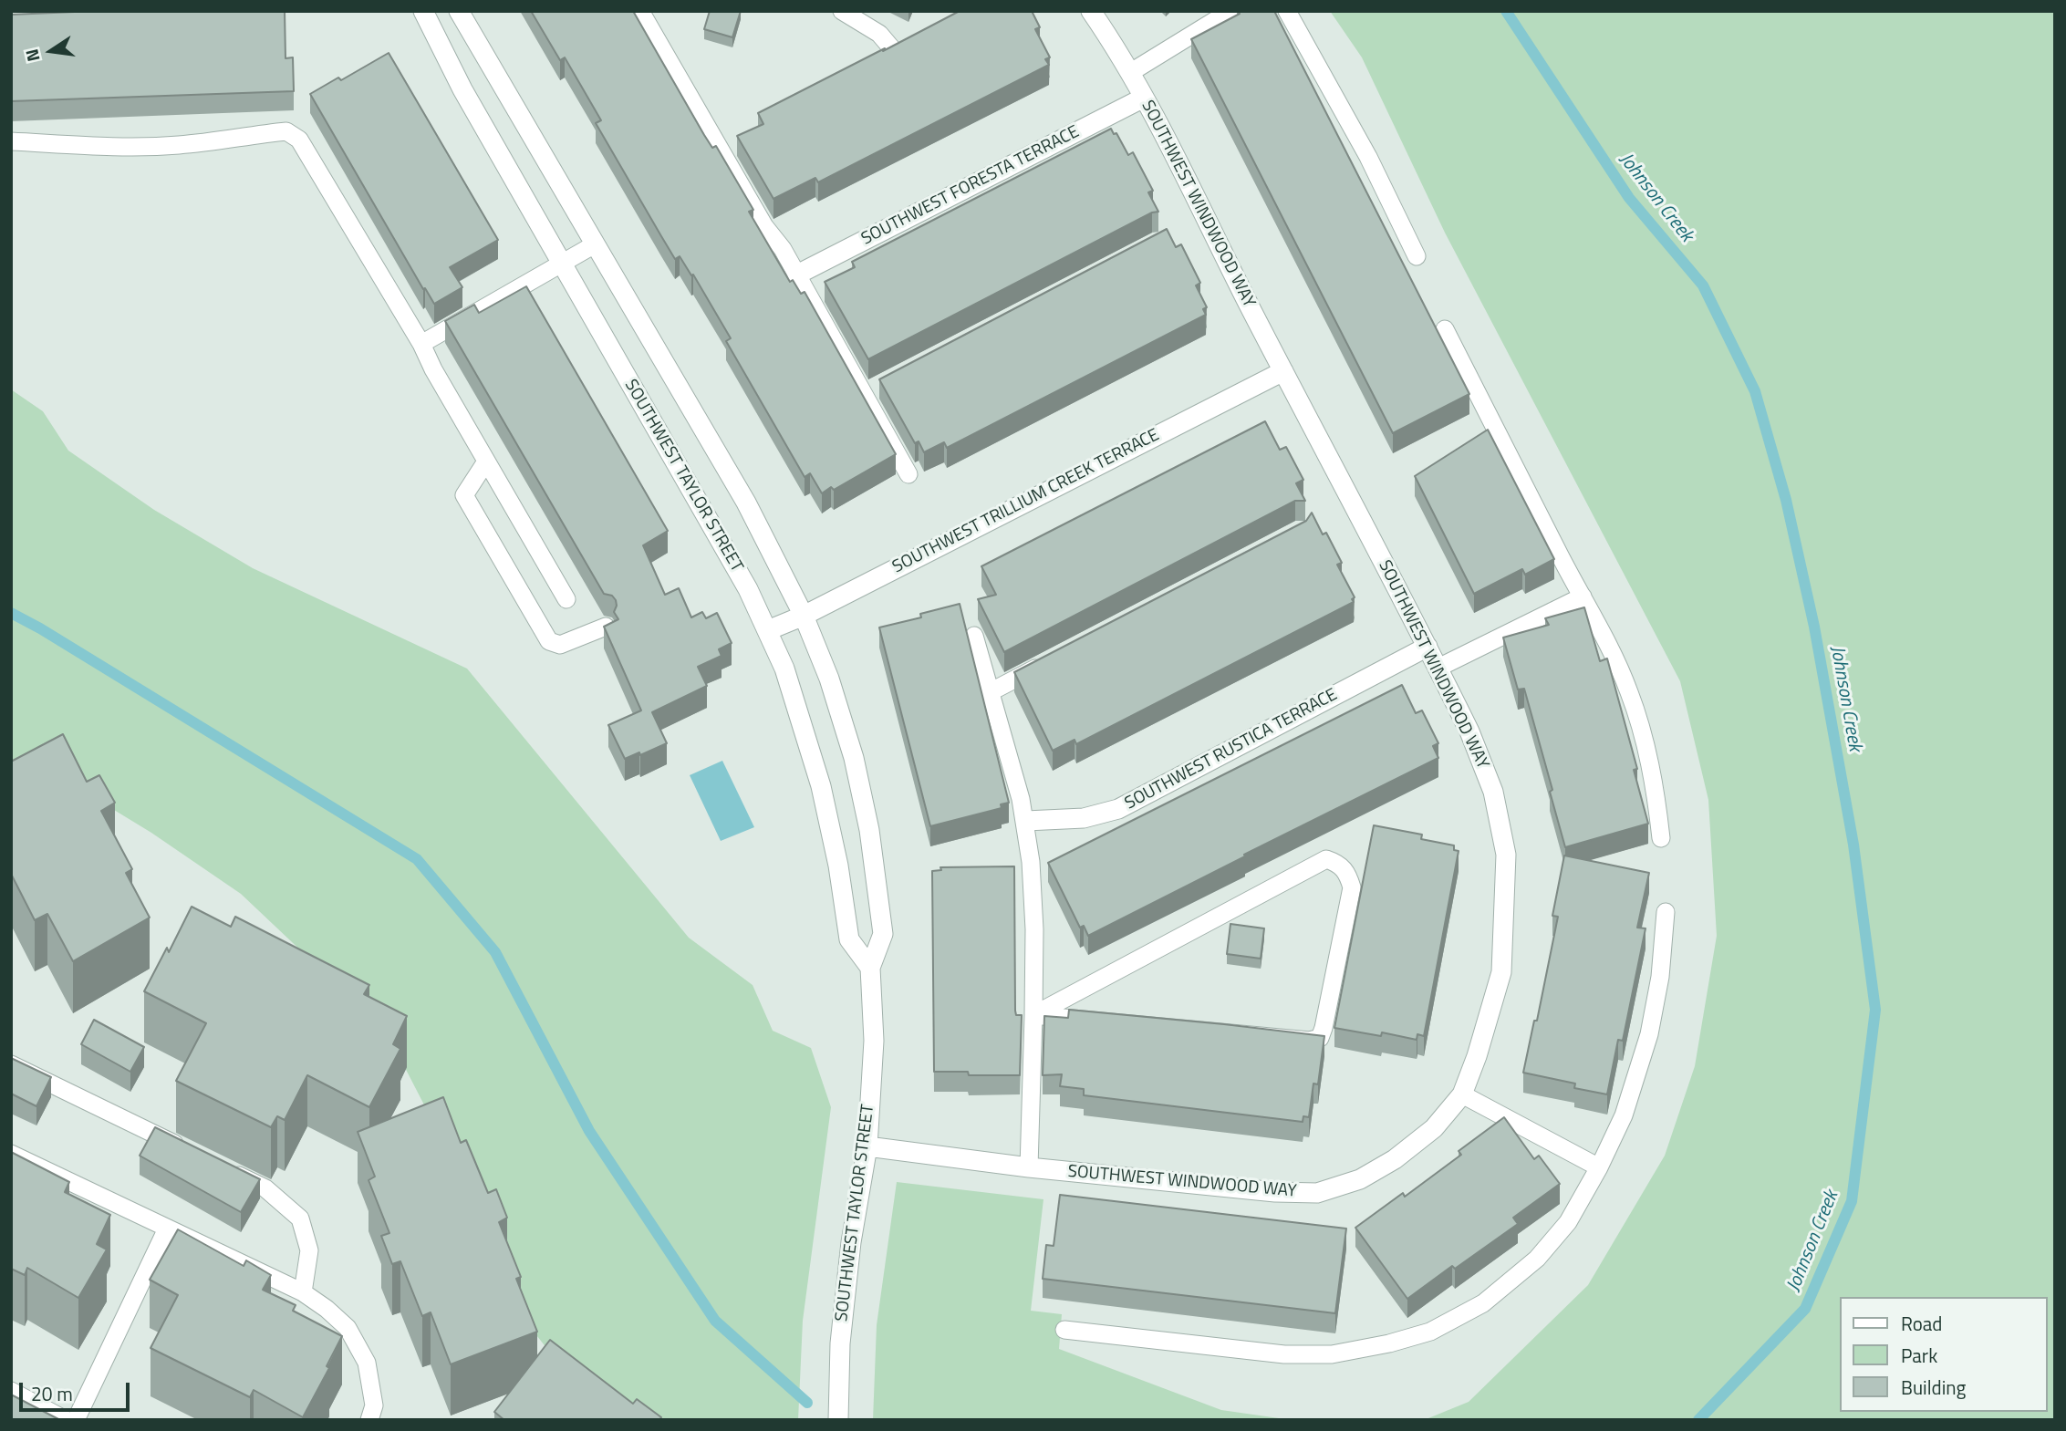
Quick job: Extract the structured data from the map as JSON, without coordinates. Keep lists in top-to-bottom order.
{
  "streets": {
    "street": [
      "SOUTHWEST FORESTA TERRACE",
      "SOUTHWEST WINDWOOD WAY",
      "SOUTHWEST TAYLOR STREET",
      "SOUTHWEST TRILLIUM CREEK TERRACE",
      "SOUTHWEST RUSTICA TERRACE"
    ]
  },
  "crossings": [
    ["SOUTHWEST FORESTA TERRACE", "SOUTHWEST WINDWOOD WAY"],
    ["SOUTHWEST WINDWOOD WAY", "SOUTHWEST TAYLOR STREET"],
    ["SOUTHWEST WINDWOOD WAY", "SOUTHWEST TRILLIUM CREEK TERRACE"],
    ["SOUTHWEST WINDWOOD WAY", "SOUTHWEST RUSTICA TERRACE"],
    ["SOUTHWEST TAYLOR STREET", "SOUTHWEST TRILLIUM CREEK TERRACE"]
  ],
  "water": ["Johnson Creek"],
  "legend": ["Road", "Park", "Building"],
  "scale_bar": "20 m",
  "north": "left"
}
